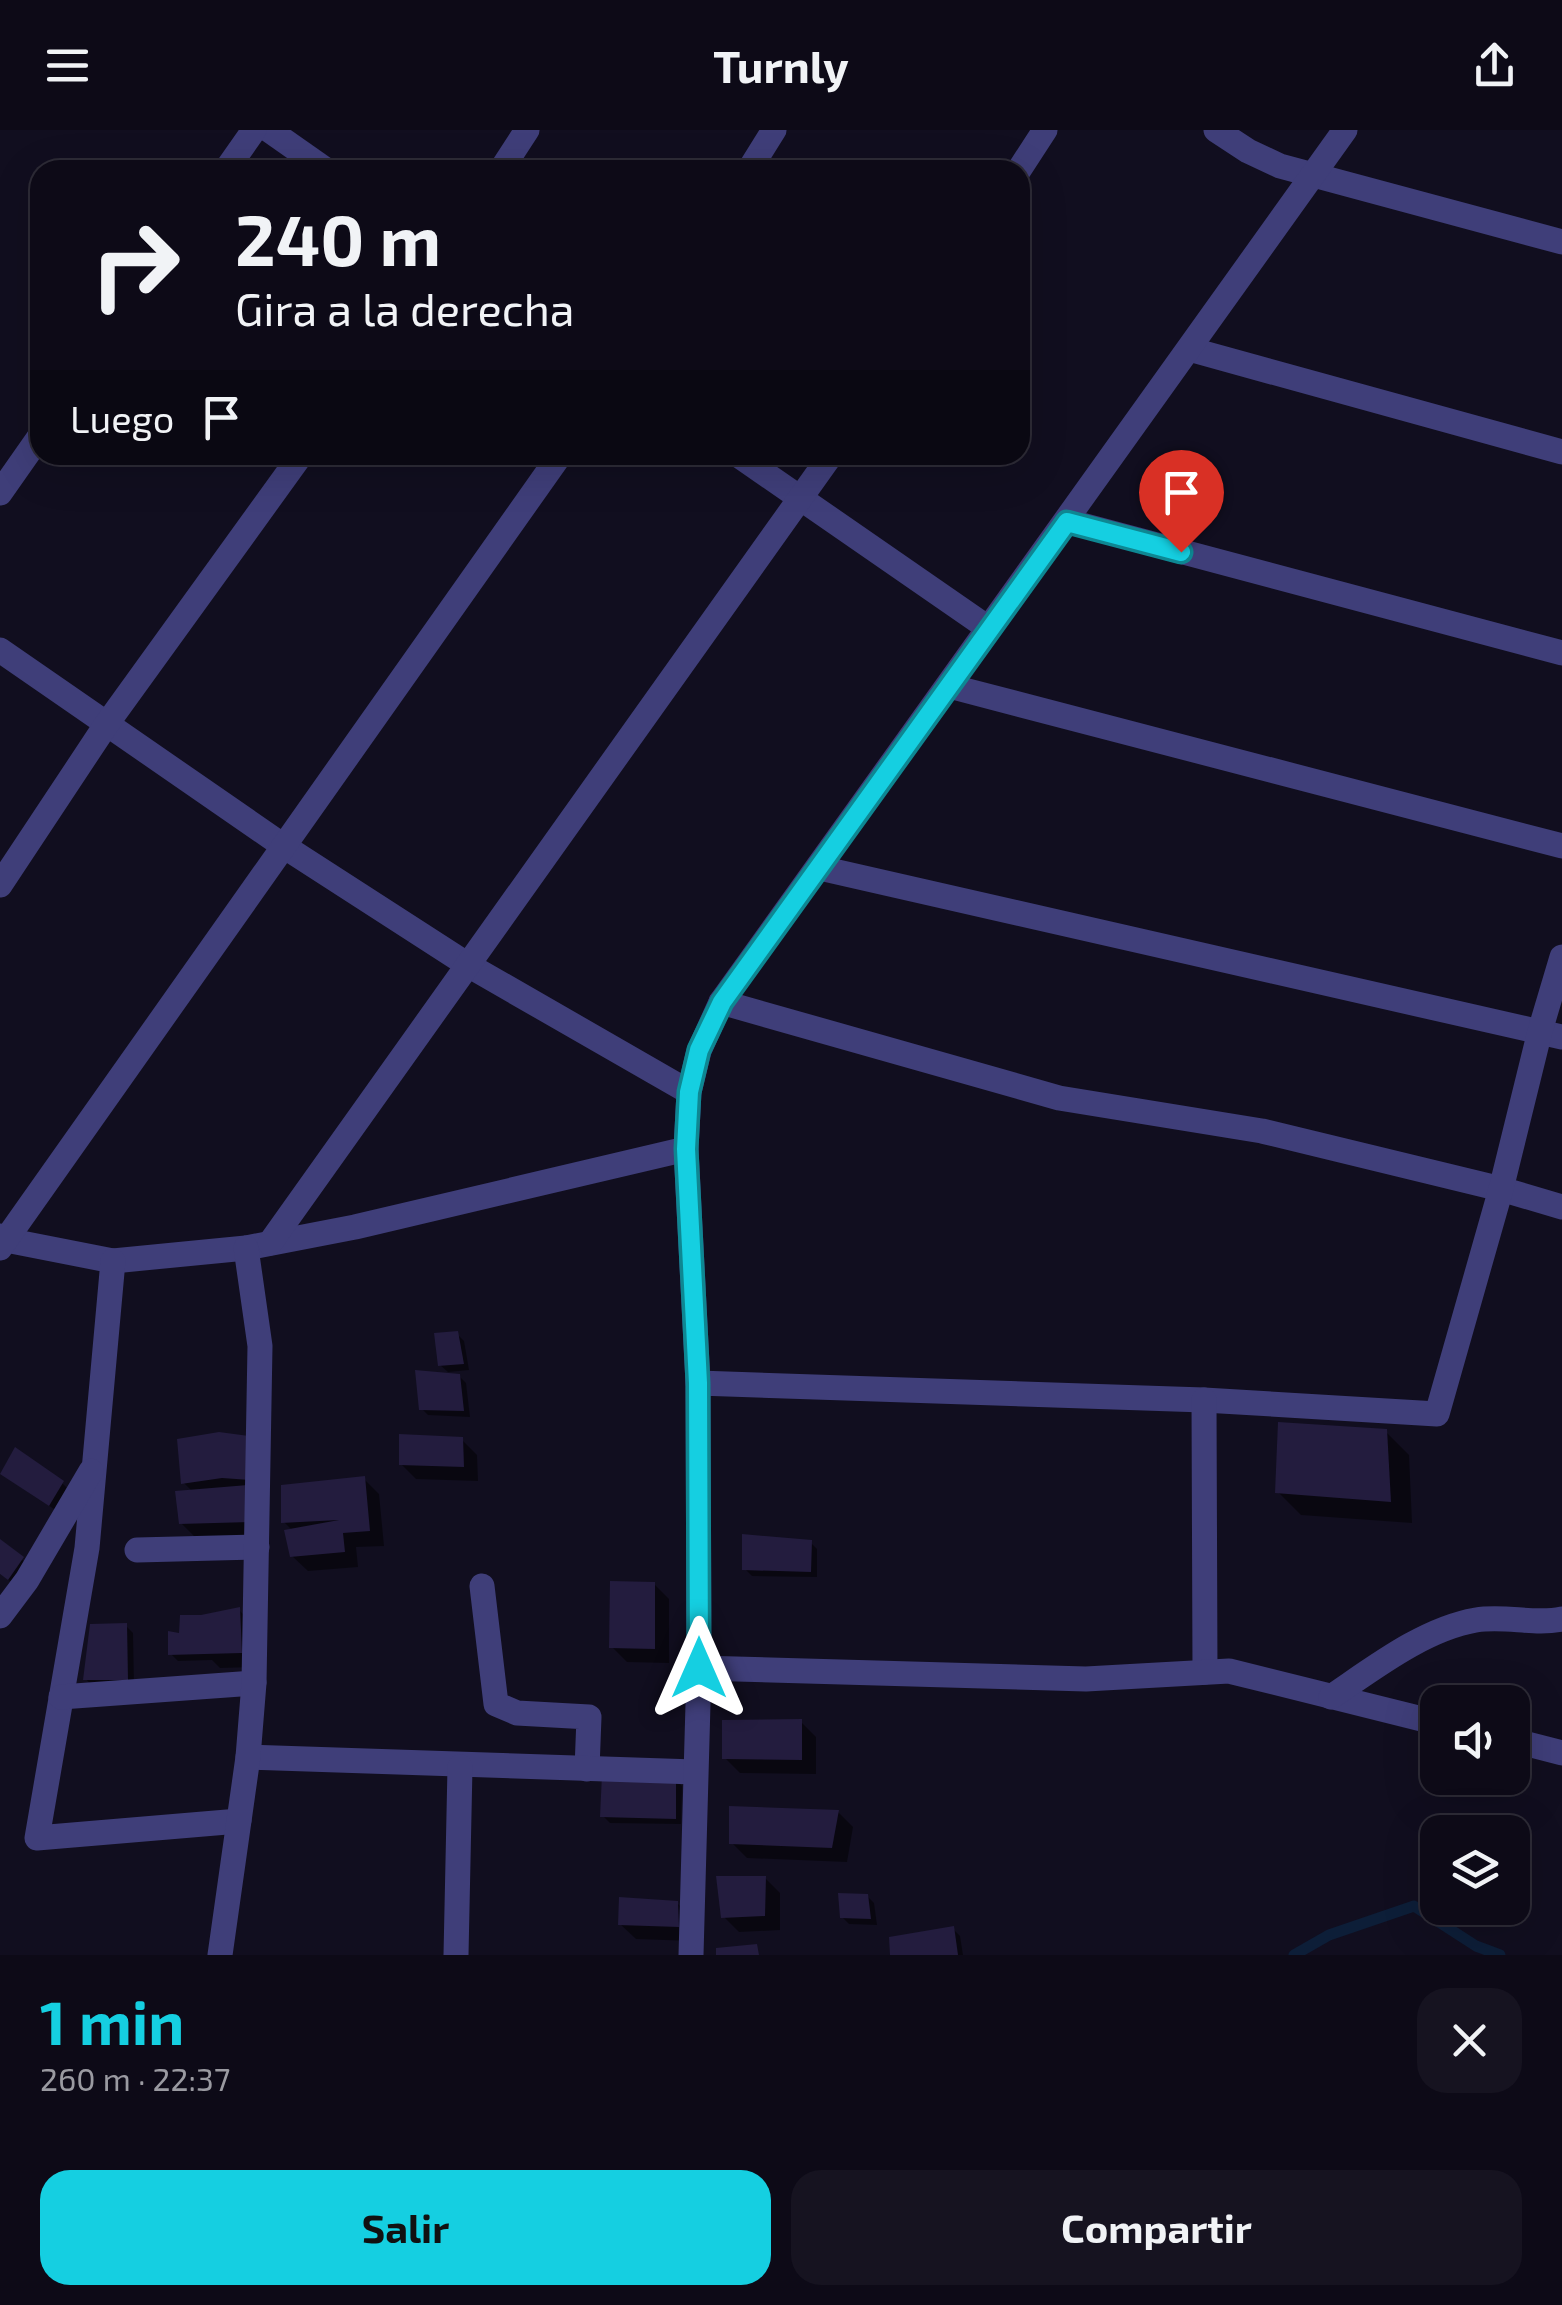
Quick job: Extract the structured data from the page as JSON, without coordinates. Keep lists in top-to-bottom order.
{
  "page": {
    "header": "Turnly",
    "turn": ["240 m", "Gira a la derecha"],
    "then": "Luego",
    "heading": ["1 min", "260 m · 22:37"],
    "buttons": ["Salir", "Compartir"]
  }
}
